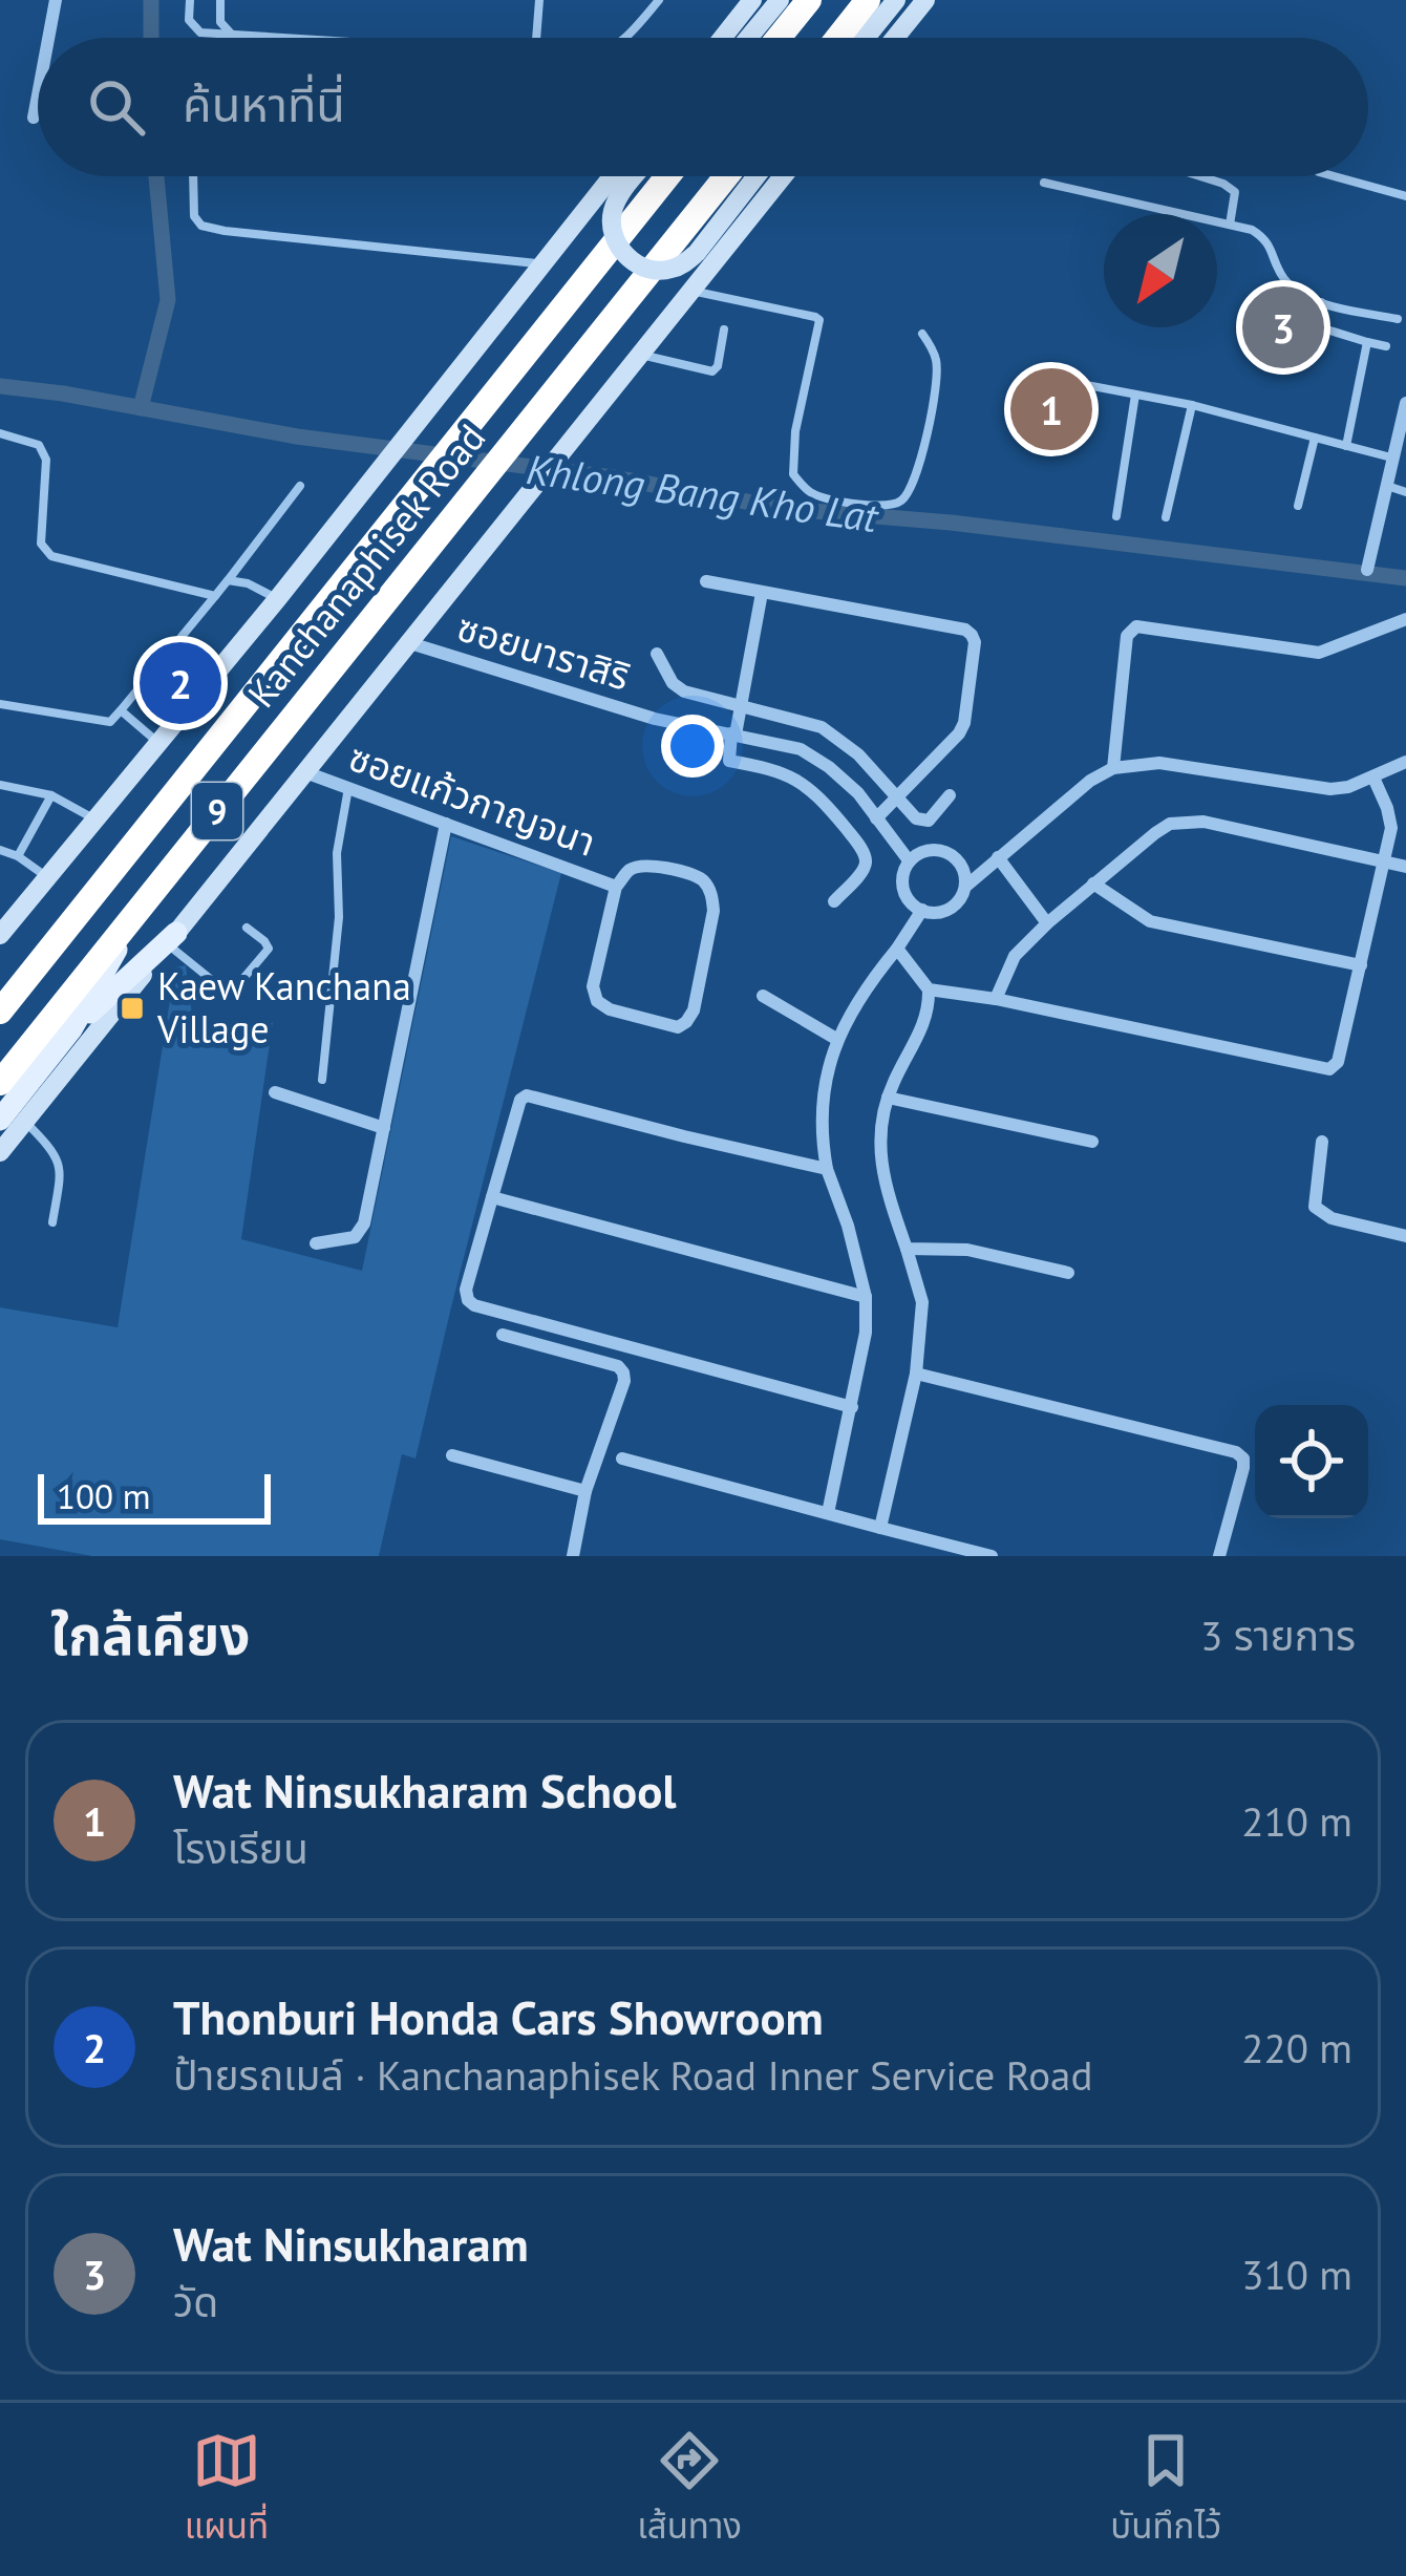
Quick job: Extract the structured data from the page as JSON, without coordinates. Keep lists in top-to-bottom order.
{
  "streets": {
    "highway": ["Kanchanaphisek Road", "9"],
    "street": ["ซอยนาราสิริ", "ซอยแก้วกาญจนา"]
  },
  "water": ["Khlong Bang Kho Lat"],
  "places": {
    "transit": ["Kaew Kanchana Village"]
  },
  "scale_bar": "100 m",
  "north": "bottom left",
  "page": {
    "search": "ค้นหาที่นี่",
    "pins": ["3", "1", "2"],
    "scale": "100 m",
    "heading": ["ใกล้เคียง", "3 รายการ"],
    "list": [
      {
        "mark": "1",
        "name": "Wat Ninsukharam School",
        "note": "โรงเรียน",
        "value": "210 m"
      },
      {
        "mark": "2",
        "name": "Thonburi Honda Cars Showroom",
        "note": "ป้ายรถเมล์ · Kanchanaphisek Road Inner Service Road",
        "value": "220 m"
      },
      {
        "mark": "3",
        "name": "Wat Ninsukharam",
        "note": "วัด",
        "value": "310 m"
      }
    ],
    "nav": ["แผนที่", "เส้นทาง", "บันทึกไว้"]
  }
}
